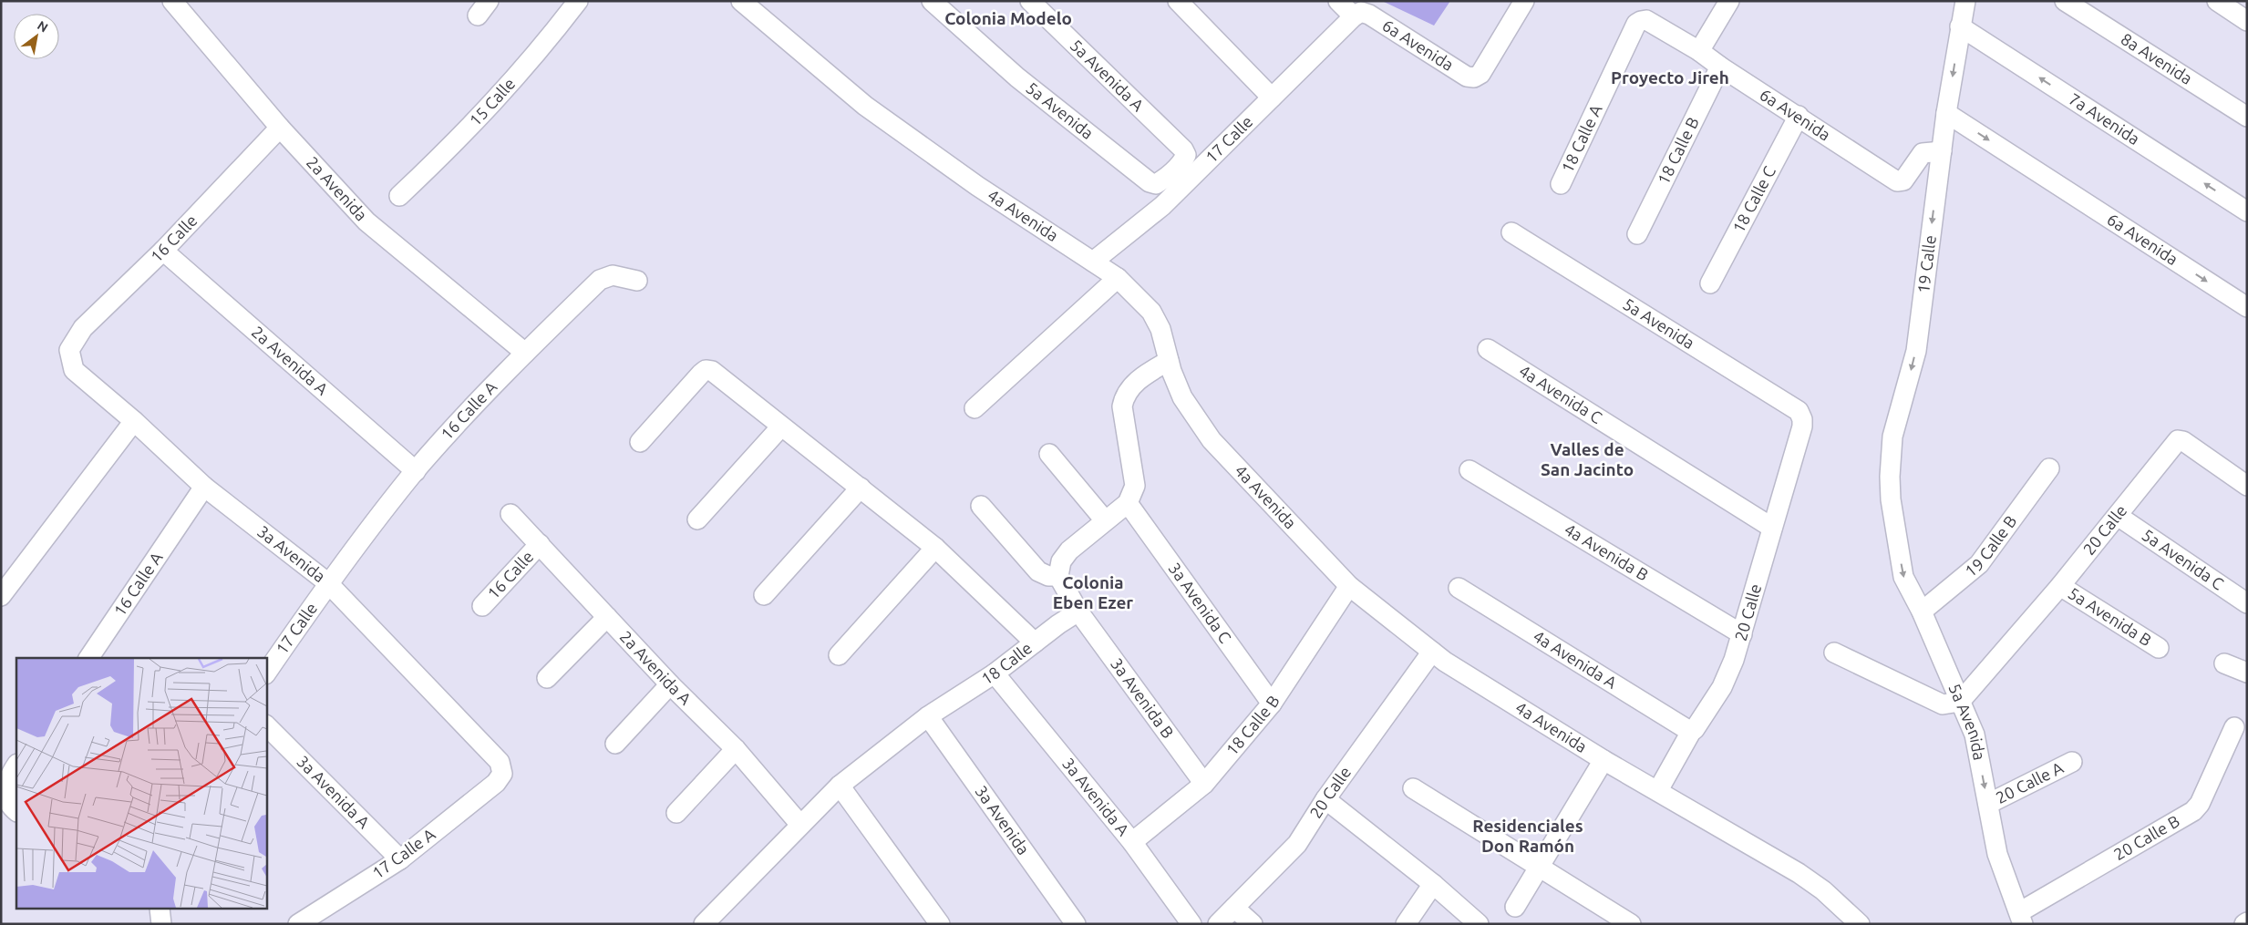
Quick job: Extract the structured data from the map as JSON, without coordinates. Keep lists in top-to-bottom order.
{
  "streets": {
    "street": [
      "6a Avenida",
      "8a Avenida",
      "5a Avenida A",
      "15 Calle",
      "5a Avenida",
      "7a Avenida",
      "18 Calle A",
      "17 Calle",
      "18 Calle B",
      "2a Avenida",
      "18 Calle C",
      "4a Avenida",
      "16 Calle",
      "19 Calle",
      "2a Avenida A",
      "4a Avenida C",
      "16 Calle A",
      "20 Calle",
      "19 Calle B",
      "4a Avenida B",
      "3a Avenida",
      "5a Avenida C",
      "3a Avenida C",
      "5a Avenida B",
      "4a Avenida A",
      "18 Calle",
      "3a Avenida B",
      "20 Calle A",
      "3a Avenida A",
      "20 Calle B",
      "17 Calle A"
    ]
  },
  "crossings": [
    ["6a Avenida", "18 Calle A"],
    ["6a Avenida", "17 Calle"],
    ["6a Avenida", "18 Calle B"],
    ["6a Avenida", "18 Calle C"],
    ["6a Avenida", "19 Calle"],
    ["5a Avenida A", "5a Avenida"],
    ["5a Avenida", "19 Calle"],
    ["5a Avenida", "20 Calle"],
    ["5a Avenida", "19 Calle B"],
    ["5a Avenida", "20 Calle A"],
    ["5a Avenida", "20 Calle B"],
    ["7a Avenida", "19 Calle"],
    ["17 Calle", "4a Avenida"],
    ["17 Calle", "16 Calle A"],
    ["17 Calle", "3a Avenida"],
    ["18 Calle B", "4a Avenida"],
    ["18 Calle B", "3a Avenida C"],
    ["18 Calle B", "3a Avenida B"],
    ["18 Calle B", "3a Avenida A"],
    ["2a Avenida", "16 Calle"],
    ["2a Avenida", "16 Calle A"],
    ["4a Avenida", "20 Calle"],
    ["16 Calle", "2a Avenida A"],
    ["16 Calle", "3a Avenida"],
    ["2a Avenida A", "16 Calle A"],
    ["2a Avenida A", "18 Calle"],
    ["4a Avenida C", "20 Calle"],
    ["16 Calle A", "3a Avenida"],
    ["20 Calle", "4a Avenida B"],
    ["20 Calle", "5a Avenida C"],
    ["20 Calle", "5a Avenida B"],
    ["20 Calle", "4a Avenida A"],
    ["3a Avenida", "18 Calle"],
    ["3a Avenida", "17 Calle A"],
    ["18 Calle", "3a Avenida B"],
    ["18 Calle", "3a Avenida A"],
    ["3a Avenida A", "17 Calle A"]
  ],
  "one_way": ["6a Avenida", "7a Avenida", "19 Calle"],
  "districts": [
    "Colonia Modelo",
    "Proyecto Jireh",
    "Valles de San Jacinto",
    "Colonia Eben Ezer",
    "Residenciales Don Ramón"
  ],
  "north": "top right"
}
